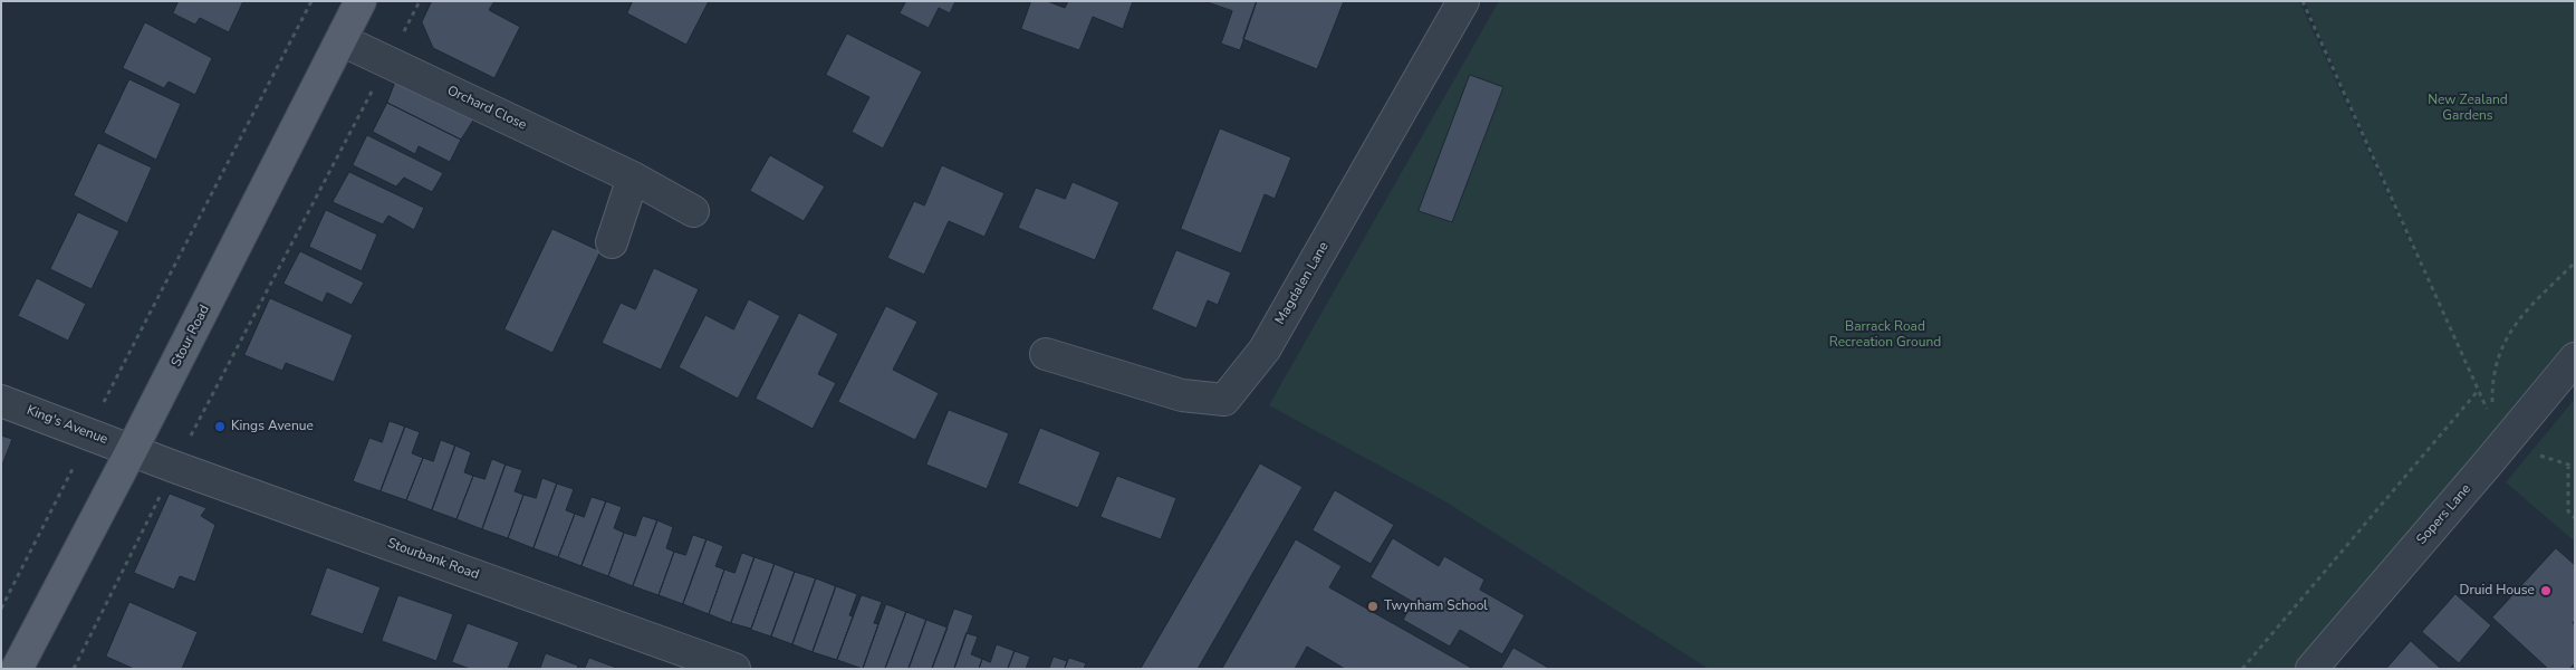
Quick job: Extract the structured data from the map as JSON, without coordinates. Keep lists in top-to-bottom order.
{
  "streets": {
    "main road": ["Stour Road"],
    "street": [
      "Orchard Close",
      "Magdalen Lane",
      "King's Avenue",
      "Sopers Lane",
      "Stourbank Road"
    ]
  },
  "crossings": [
    ["Orchard Close", "Stour Road"],
    ["Stour Road", "King's Avenue"],
    ["Stour Road", "Stourbank Road"],
    ["King's Avenue", "Stourbank Road"]
  ],
  "parks": ["New Zealand Gardens", "Barrack Road Recreation Ground"],
  "places": ["Kings Avenue", "Druid House", "Twynham School"]
}
